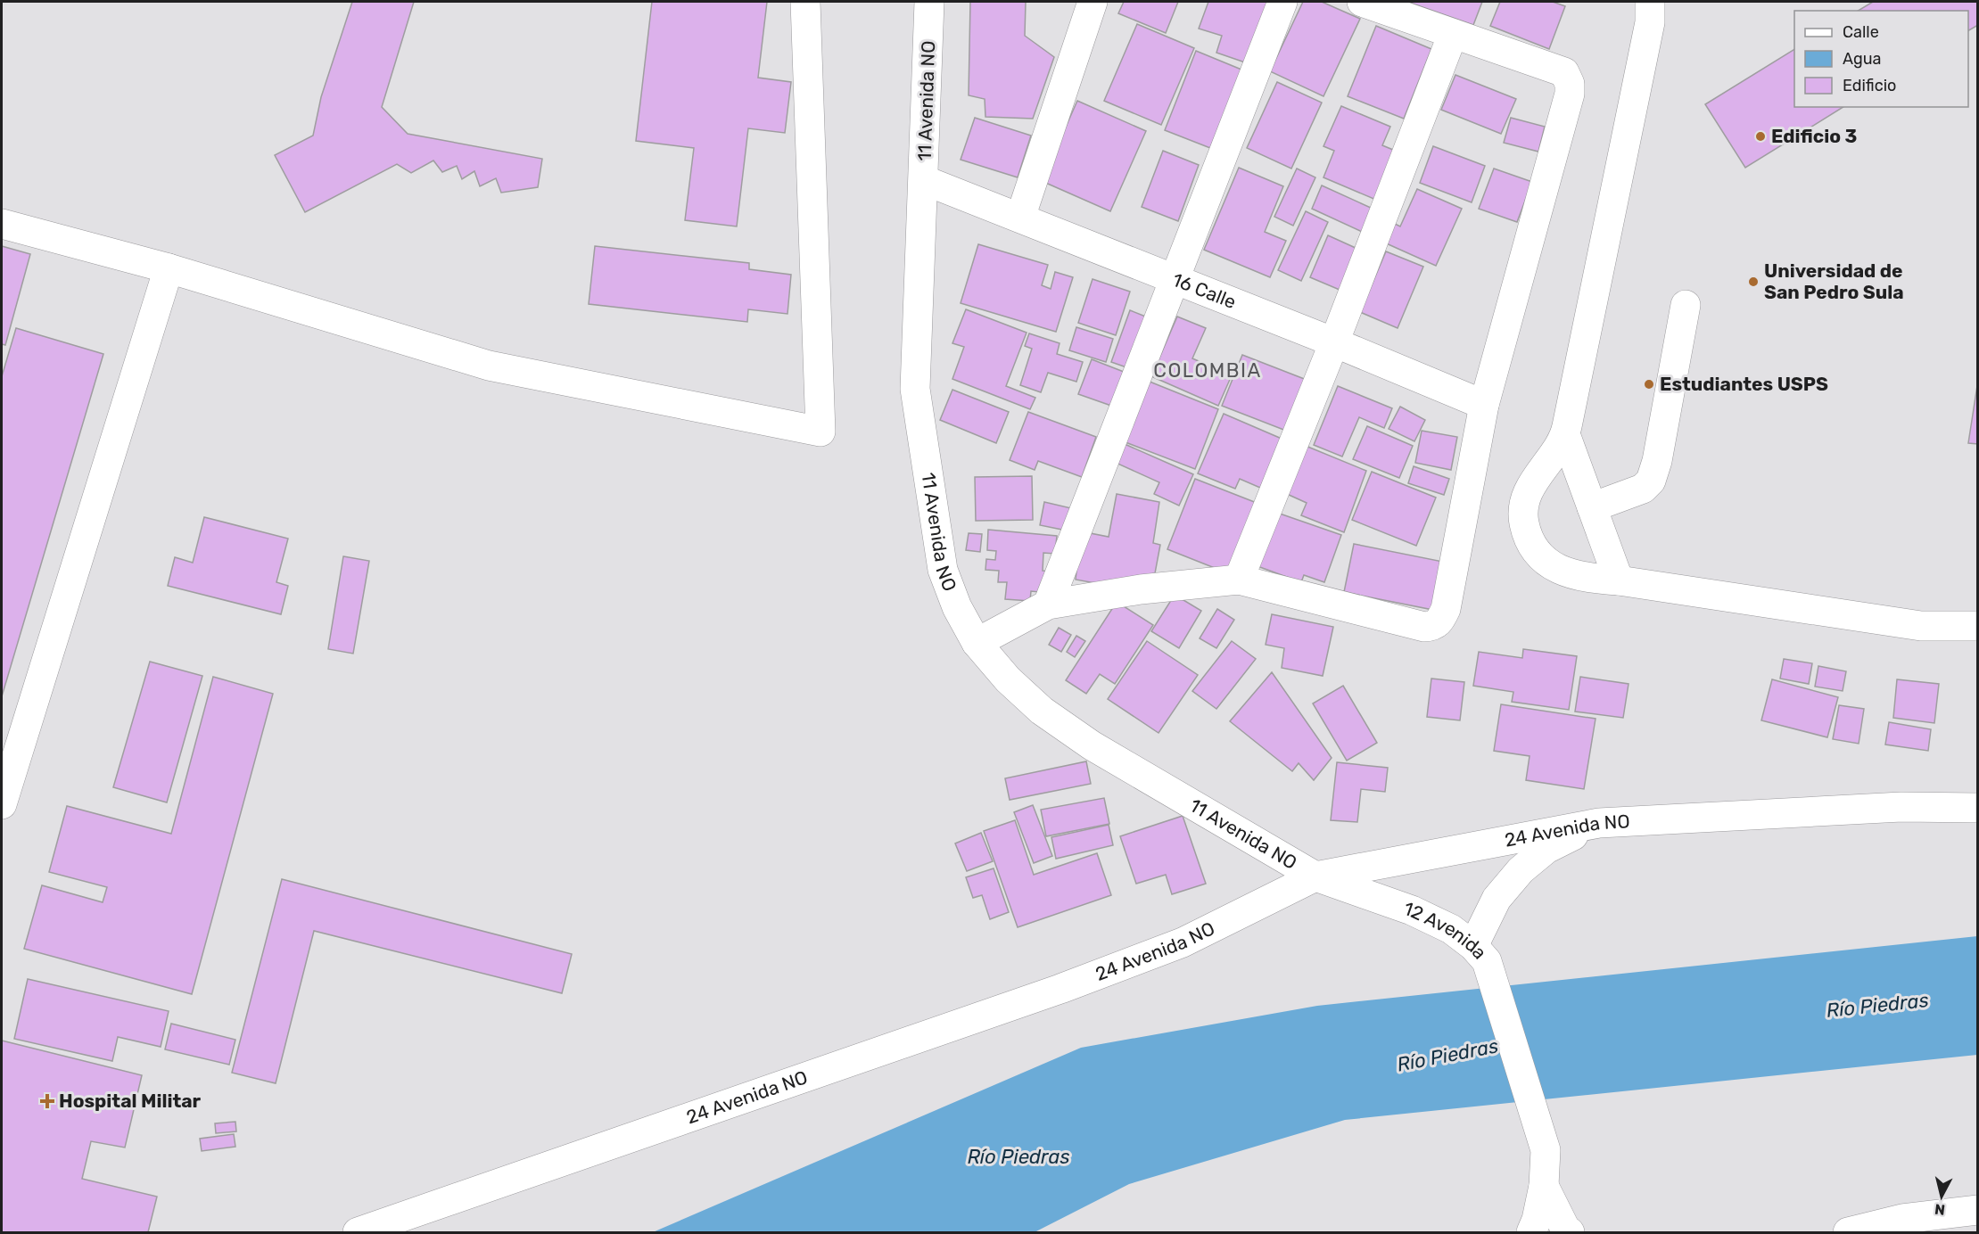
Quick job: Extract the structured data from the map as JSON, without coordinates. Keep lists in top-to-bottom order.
{
  "streets": {
    "street": [
      "11 Avenida NO",
      "16 Calle",
      "24 Avenida NO",
      "12 Avenida"
    ]
  },
  "crossings": [
    ["11 Avenida NO", "16 Calle"],
    ["11 Avenida NO", "24 Avenida NO"],
    ["11 Avenida NO", "12 Avenida"],
    ["24 Avenida NO", "12 Avenida"]
  ],
  "districts": ["COLOMBIA"],
  "water": ["Río Piedras"],
  "places": {
    "other": ["Edificio 3", "Universidad de San Pedro Sula", "Estudiantes USPS"],
    "health": ["Hospital Militar"]
  },
  "legend": ["Calle", "Agua", "Edificio"],
  "north": "bottom"
}
